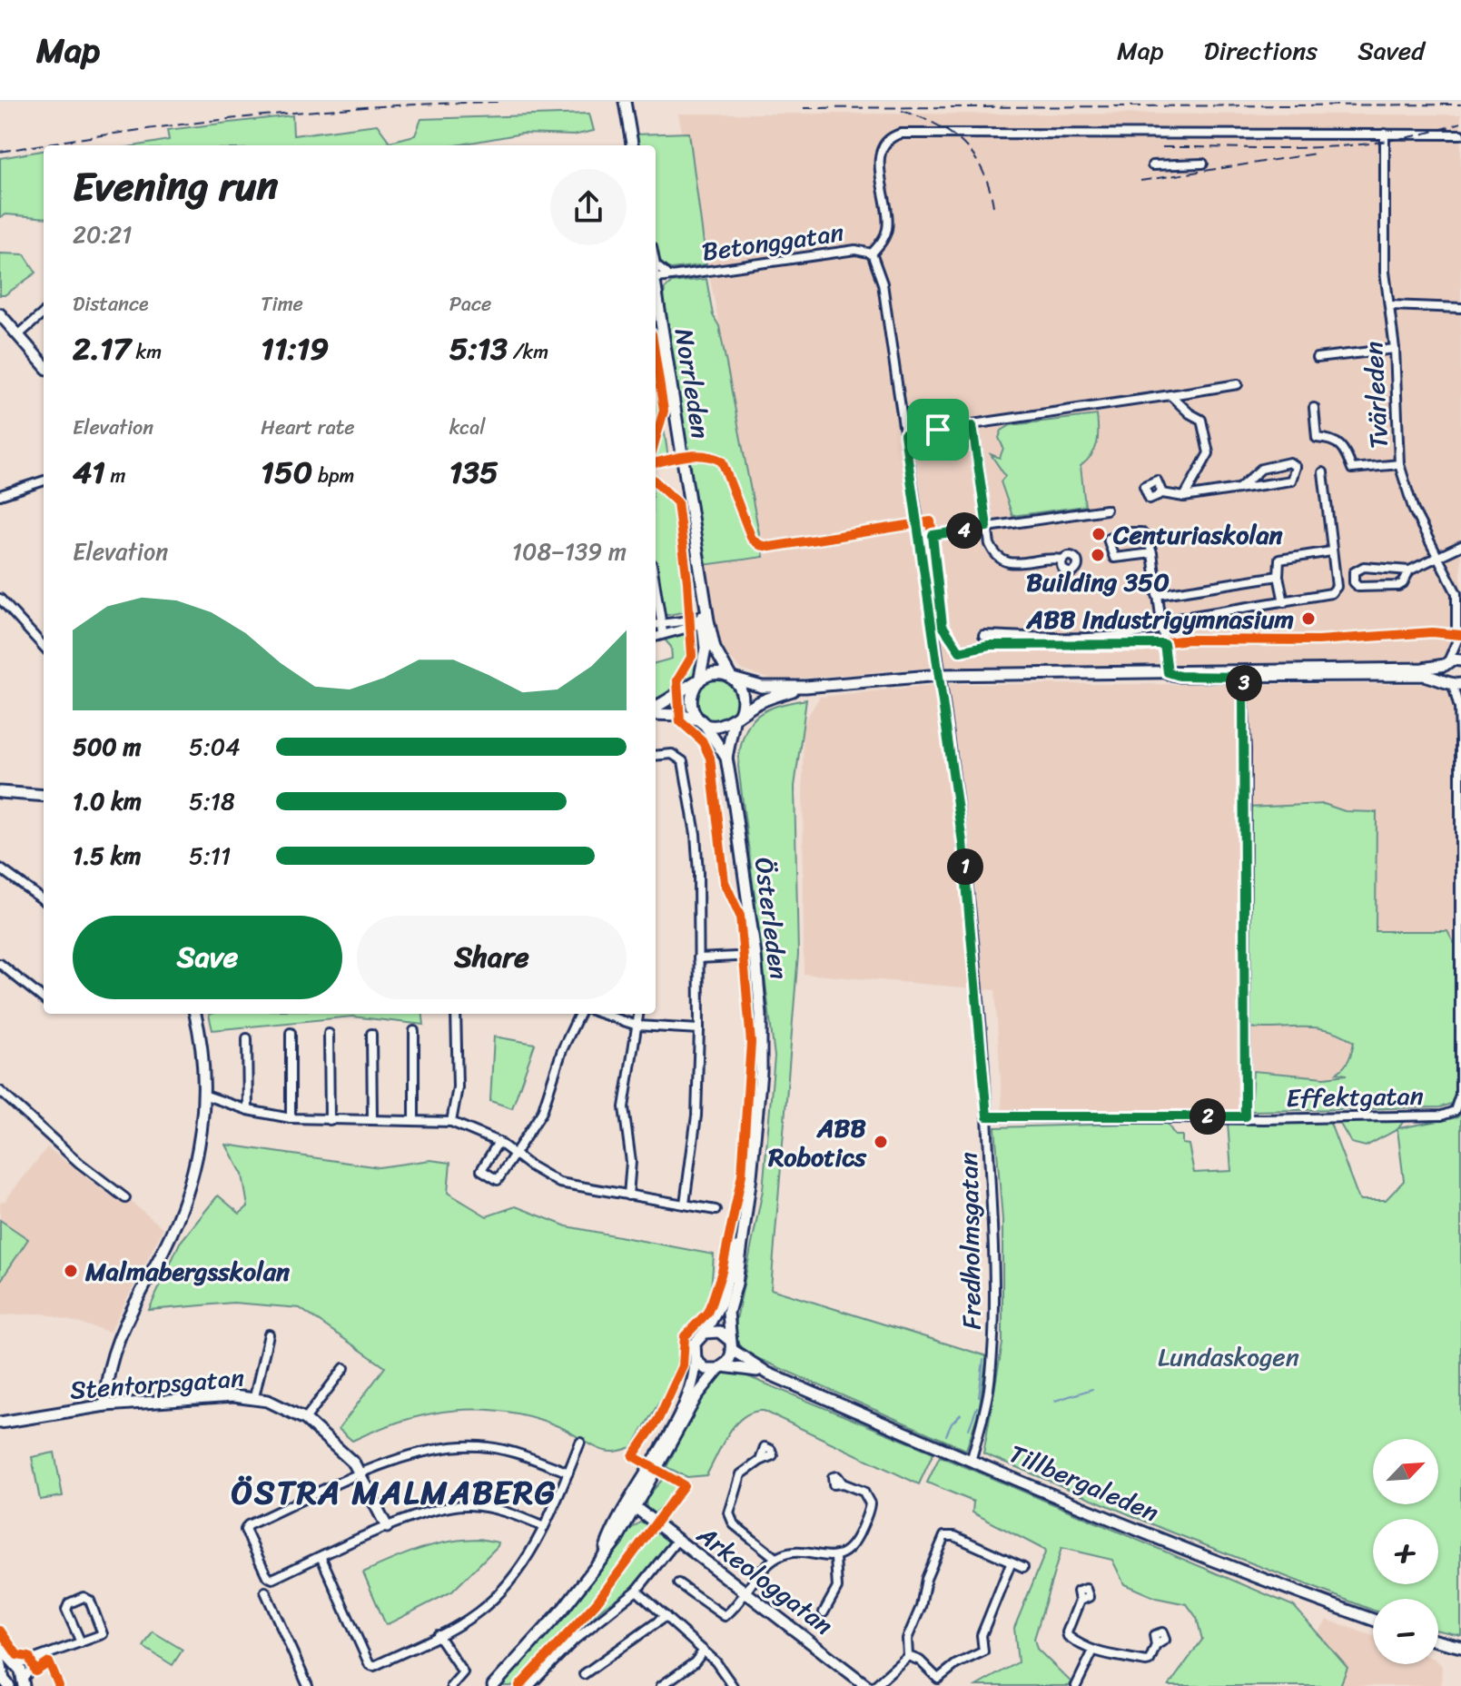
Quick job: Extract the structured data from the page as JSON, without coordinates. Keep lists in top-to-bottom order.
{
  "streets": {
    "main road": [
      "Norrleden",
      "Österleden",
      "Stentorpsgatan",
      "Tillbergaleden",
      "Arkeologgatan"
    ],
    "street": [
      "Betonggatan",
      "Tvärleden",
      "Effektgatan",
      "Fredholmsgatan"
    ]
  },
  "crossings": [
    ["Betonggatan", "Fredholmsgatan"],
    ["Norrleden", "Österleden"],
    ["Österleden", "Tillbergaleden"],
    ["Effektgatan", "Fredholmsgatan"],
    ["Fredholmsgatan", "Tillbergaleden"]
  ],
  "districts": ["ÖSTRA MALMABERG"],
  "parks": ["Lundaskogen"],
  "places": [
    "Centuriaskolan",
    "Building 350",
    "ABB Industrigymnasium",
    "ABB Robotics",
    "Malmabergsskolan"
  ],
  "north": "top right",
  "page": {
    "header": "Map",
    "nav": ["Map", "Directions", "Saved"],
    "heading": ["Evening run", "20:21"],
    "stats": [
      ["Distance", "2.17 km"],
      ["Time", "11:19"],
      ["Pace", "5:13 /km"],
      ["Elevation", "41 m"],
      ["Heart rate", "150 bpm"],
      ["kcal", "135"]
    ],
    "pins": [
      "4",
      "3",
      "1",
      "2"
    ],
    "chart": ["Elevation", "108–139 m"],
    "list": [
      {
        "name": "500 m",
        "note": "5:04"
      },
      {
        "name": "1.0 km",
        "note": "5:18"
      },
      {
        "name": "1.5 km",
        "note": "5:11"
      }
    ],
    "buttons": ["Save", "Share"],
    "map_buttons": ["+", "−"]
  }
}
